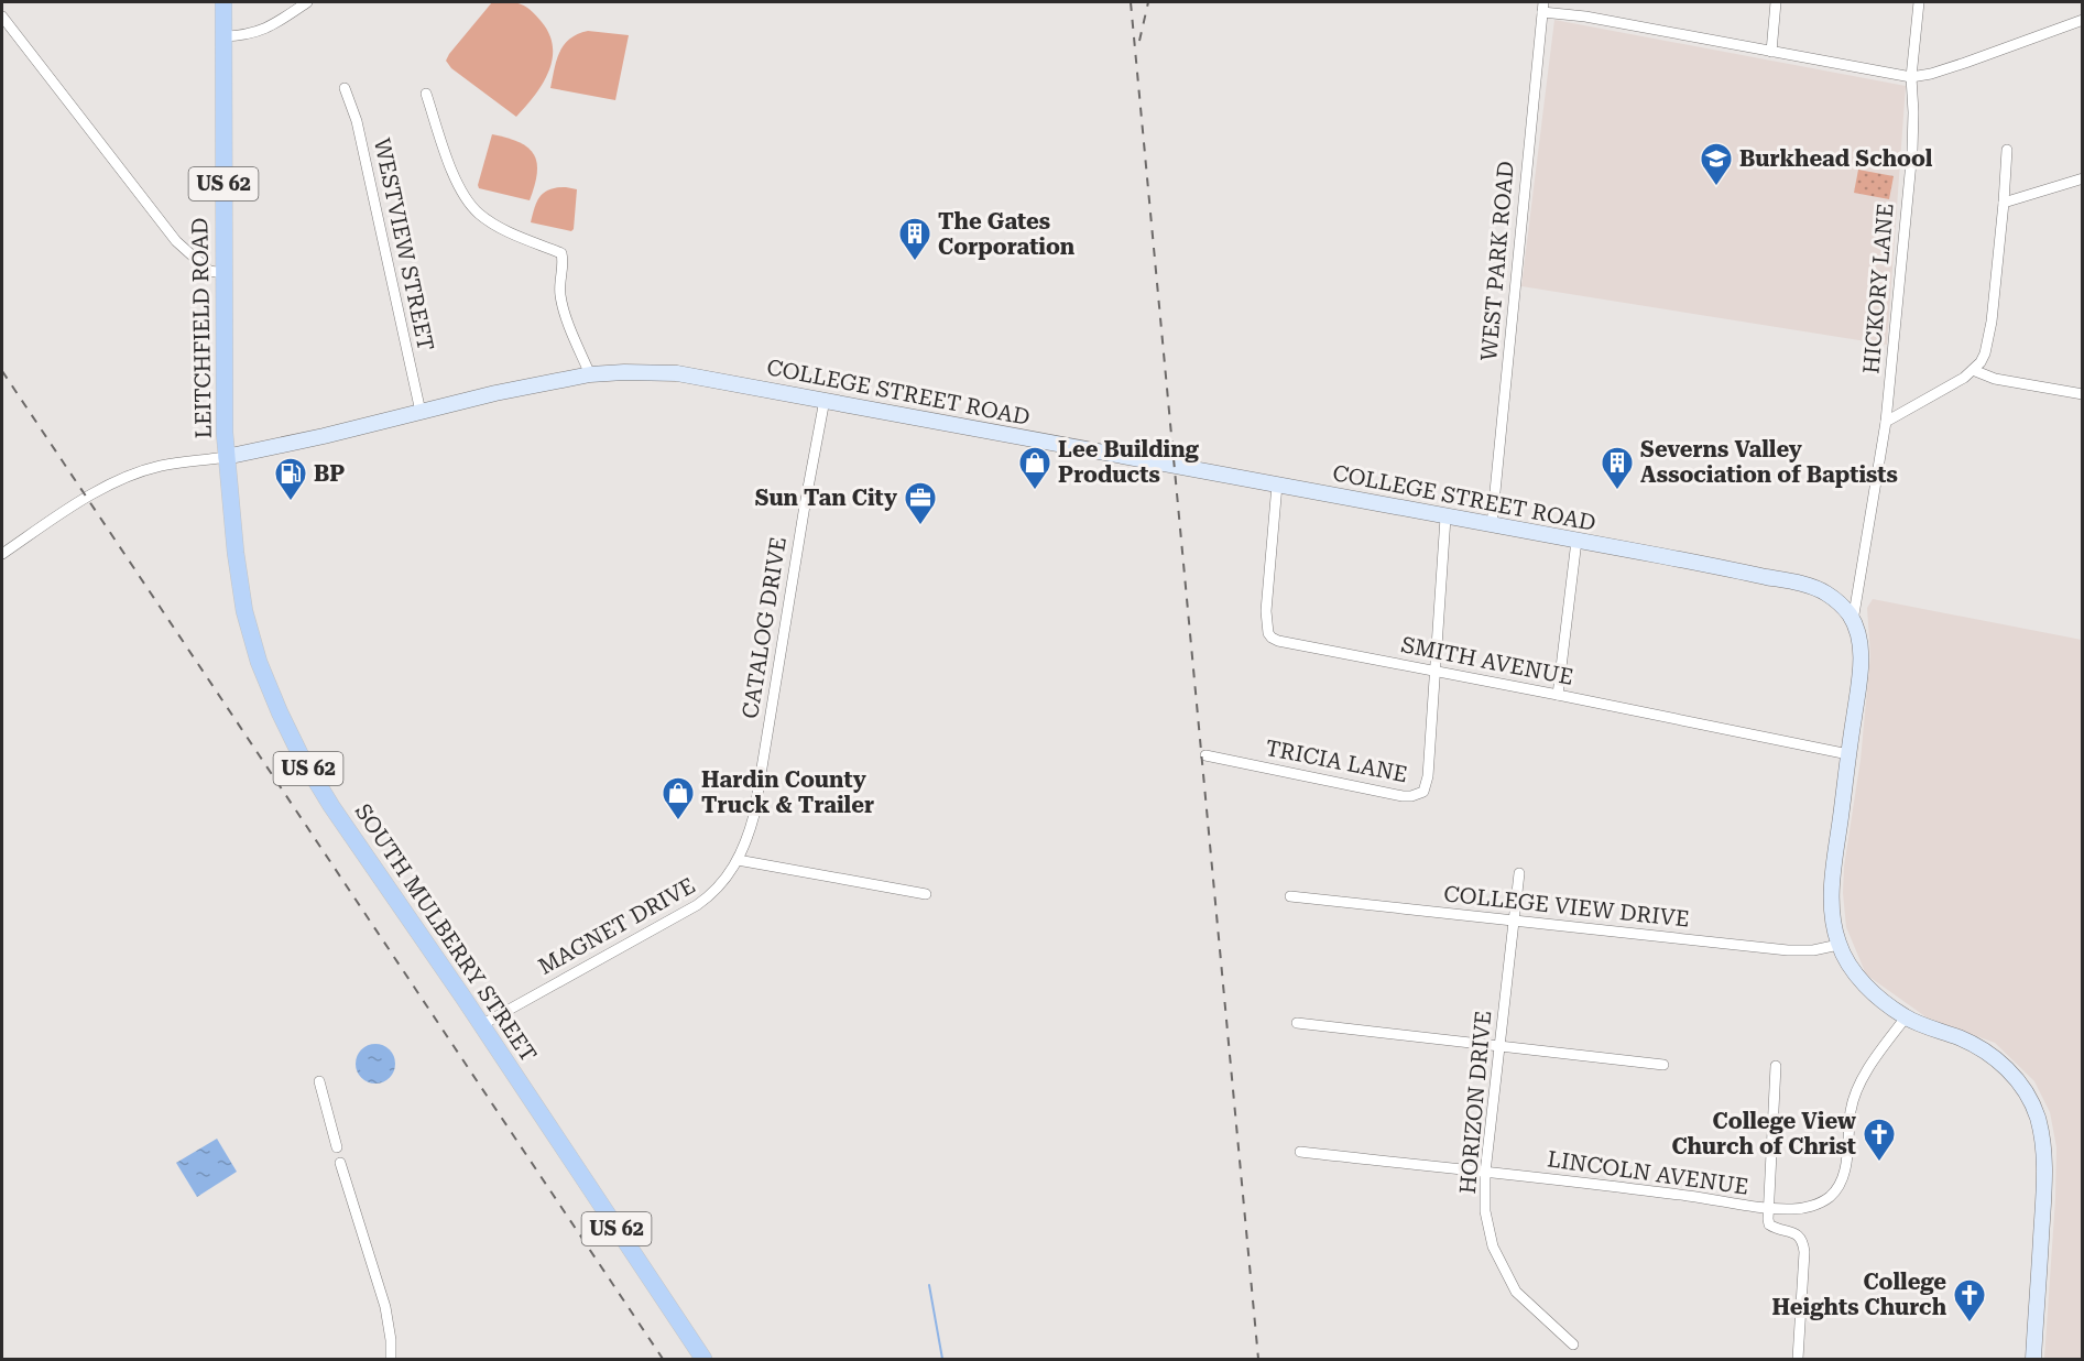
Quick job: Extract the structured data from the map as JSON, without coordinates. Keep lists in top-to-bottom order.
{
  "streets": {
    "main road": ["US 62", "LEITCHFIELD ROAD", "SOUTH MULBERRY STREET"],
    "street": [
      "WESTVIEW STREET",
      "WEST PARK ROAD",
      "HICKORY LANE",
      "COLLEGE STREET ROAD",
      "CATALOG DRIVE",
      "SMITH AVENUE",
      "TRICIA LANE",
      "COLLEGE VIEW DRIVE",
      "MAGNET DRIVE",
      "HORIZON DRIVE",
      "LINCOLN AVENUE"
    ]
  },
  "crossings": [
    ["WESTVIEW STREET", "COLLEGE STREET ROAD"],
    ["WEST PARK ROAD", "COLLEGE STREET ROAD"],
    ["HICKORY LANE", "COLLEGE STREET ROAD"],
    ["LEITCHFIELD ROAD", "COLLEGE STREET ROAD"],
    ["LEITCHFIELD ROAD", "SOUTH MULBERRY STREET"],
    ["COLLEGE STREET ROAD", "CATALOG DRIVE"],
    ["COLLEGE STREET ROAD", "SMITH AVENUE"],
    ["COLLEGE STREET ROAD", "TRICIA LANE"],
    ["COLLEGE STREET ROAD", "COLLEGE VIEW DRIVE"],
    ["COLLEGE STREET ROAD", "SOUTH MULBERRY STREET"],
    ["COLLEGE STREET ROAD", "LINCOLN AVENUE"],
    ["CATALOG DRIVE", "MAGNET DRIVE"],
    ["SMITH AVENUE", "TRICIA LANE"],
    ["COLLEGE VIEW DRIVE", "HORIZON DRIVE"],
    ["MAGNET DRIVE", "SOUTH MULBERRY STREET"],
    ["HORIZON DRIVE", "LINCOLN AVENUE"]
  ],
  "places": {
    "school or university": ["Burkhead School"],
    "building": ["The Gates Corporation", "Severns Valley Association of Baptists"],
    "shop": ["Lee Building Products", "Hardin County Truck & Trailer"],
    "fuel station": ["BP"],
    "office": ["Sun Tan City"],
    "church": ["College View Church of Christ", "College Heights Church"]
  }
}
